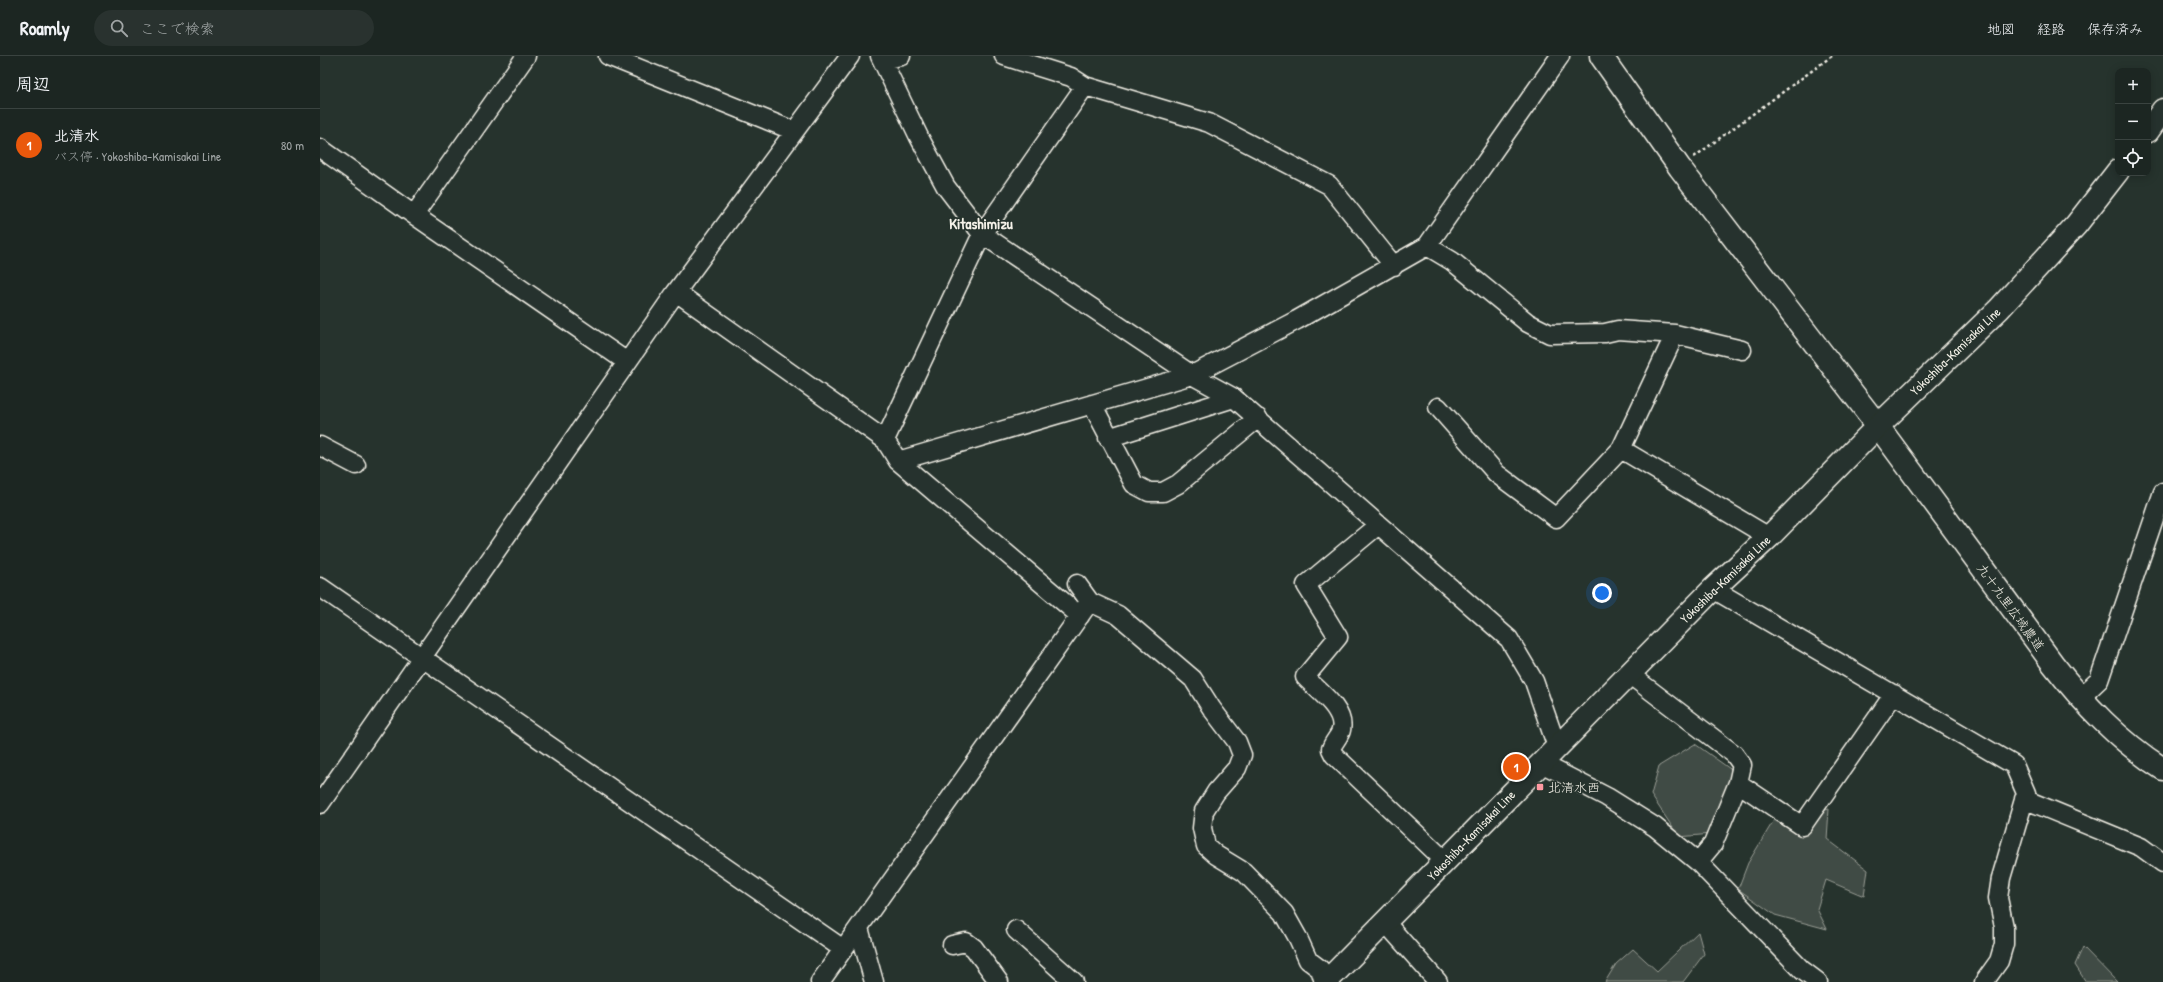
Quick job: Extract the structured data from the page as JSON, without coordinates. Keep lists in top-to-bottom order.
{
  "streets": {
    "main road": ["Yokoshiba-Kamisakai Line", "九十九里広域農道"]
  },
  "crossings": [
    ["Yokoshiba-Kamisakai Line", "九十九里広域農道"]
  ],
  "districts": ["Kitashimizu"],
  "places": {
    "transit": ["北清水西"]
  },
  "page": {
    "header": "Roamly",
    "search": "ここで検索",
    "nav": ["地図", "経路", "保存済み"],
    "heading": "周辺",
    "map_buttons": ["+", "−"],
    "list": [
      {
        "mark": "1",
        "name": "北清水",
        "note": "バス停 · Yokoshiba-Kamisakai Line",
        "value": "80 m"
      }
    ],
    "pins": "1"
  }
}
